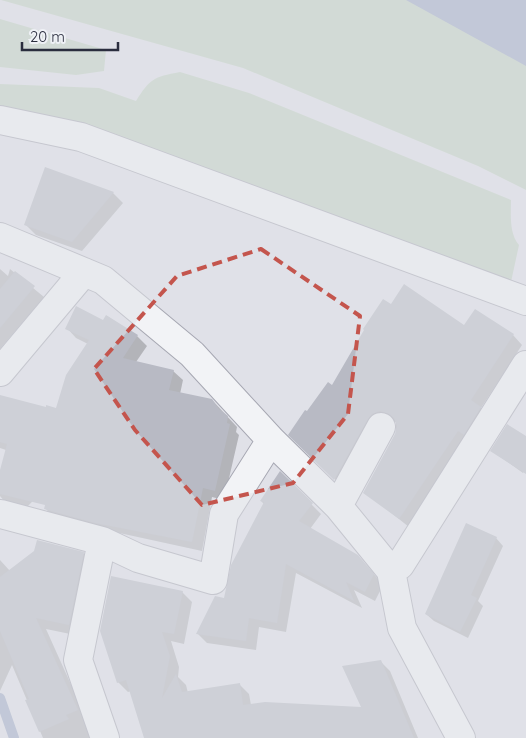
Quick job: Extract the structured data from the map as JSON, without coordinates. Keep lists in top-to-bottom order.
{
  "scale_bar": "20 m"
}
